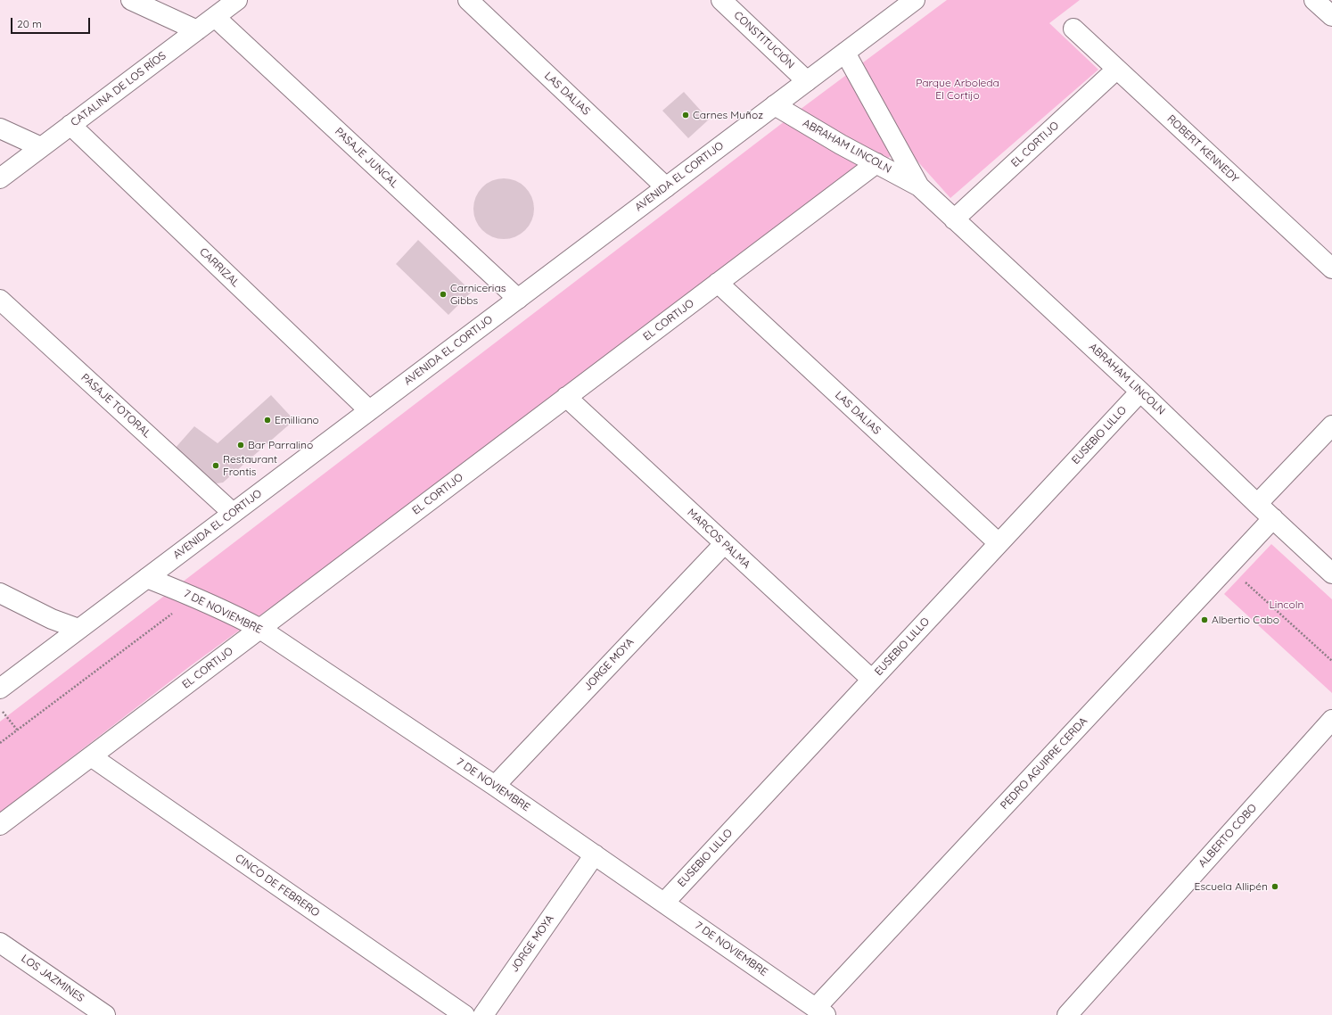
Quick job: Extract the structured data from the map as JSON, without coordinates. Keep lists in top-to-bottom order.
{
  "streets": {
    "street": [
      "CONSTITUCIÓN",
      "CATALINA DE LOS RÍOS",
      "LAS DALIAS",
      "EL CORTIJO",
      "ABRAHAM LINCOLN",
      "ROBERT KENNEDY",
      "PASAJE JUNCAL",
      "AVENIDA EL CORTIJO",
      "CARRIZAL",
      "PASAJE TOTORAL",
      "EUSEBIO LILLO",
      "MARCOS PALMA",
      "7 DE NOVIEMBRE",
      "JORGE MOYA",
      "PEDRO AGUIRRE CERDA",
      "ALBERTO COBO",
      "CINCO DE FEBRERO",
      "LOS JAZMINES"
    ]
  },
  "crossings": [
    ["CONSTITUCIÓN", "AVENIDA EL CORTIJO"],
    ["CATALINA DE LOS RÍOS", "PASAJE JUNCAL"],
    ["CATALINA DE LOS RÍOS", "CARRIZAL"],
    ["LAS DALIAS", "EL CORTIJO"],
    ["LAS DALIAS", "AVENIDA EL CORTIJO"],
    ["LAS DALIAS", "EUSEBIO LILLO"],
    ["EL CORTIJO", "ABRAHAM LINCOLN"],
    ["EL CORTIJO", "ROBERT KENNEDY"],
    ["EL CORTIJO", "MARCOS PALMA"],
    ["EL CORTIJO", "7 DE NOVIEMBRE"],
    ["EL CORTIJO", "CINCO DE FEBRERO"],
    ["ABRAHAM LINCOLN", "AVENIDA EL CORTIJO"],
    ["ABRAHAM LINCOLN", "EUSEBIO LILLO"],
    ["ABRAHAM LINCOLN", "PEDRO AGUIRRE CERDA"],
    ["PASAJE JUNCAL", "AVENIDA EL CORTIJO"],
    ["AVENIDA EL CORTIJO", "CARRIZAL"],
    ["AVENIDA EL CORTIJO", "PASAJE TOTORAL"],
    ["AVENIDA EL CORTIJO", "7 DE NOVIEMBRE"],
    ["EUSEBIO LILLO", "MARCOS PALMA"],
    ["EUSEBIO LILLO", "7 DE NOVIEMBRE"],
    ["MARCOS PALMA", "JORGE MOYA"],
    ["7 DE NOVIEMBRE", "JORGE MOYA"],
    ["7 DE NOVIEMBRE", "PEDRO AGUIRRE CERDA"]
  ],
  "parks": ["Parque Arboleda El Cortijo", "Lincoln"],
  "places": [
    "Carnes Muñoz",
    "Carnicerias Gibbs",
    "Emilliano",
    "Bar Parralino",
    "Restaurant Frontis",
    "Albertio Cabo",
    "Escuela Allipén"
  ],
  "scale_bar": "20 m"
}
